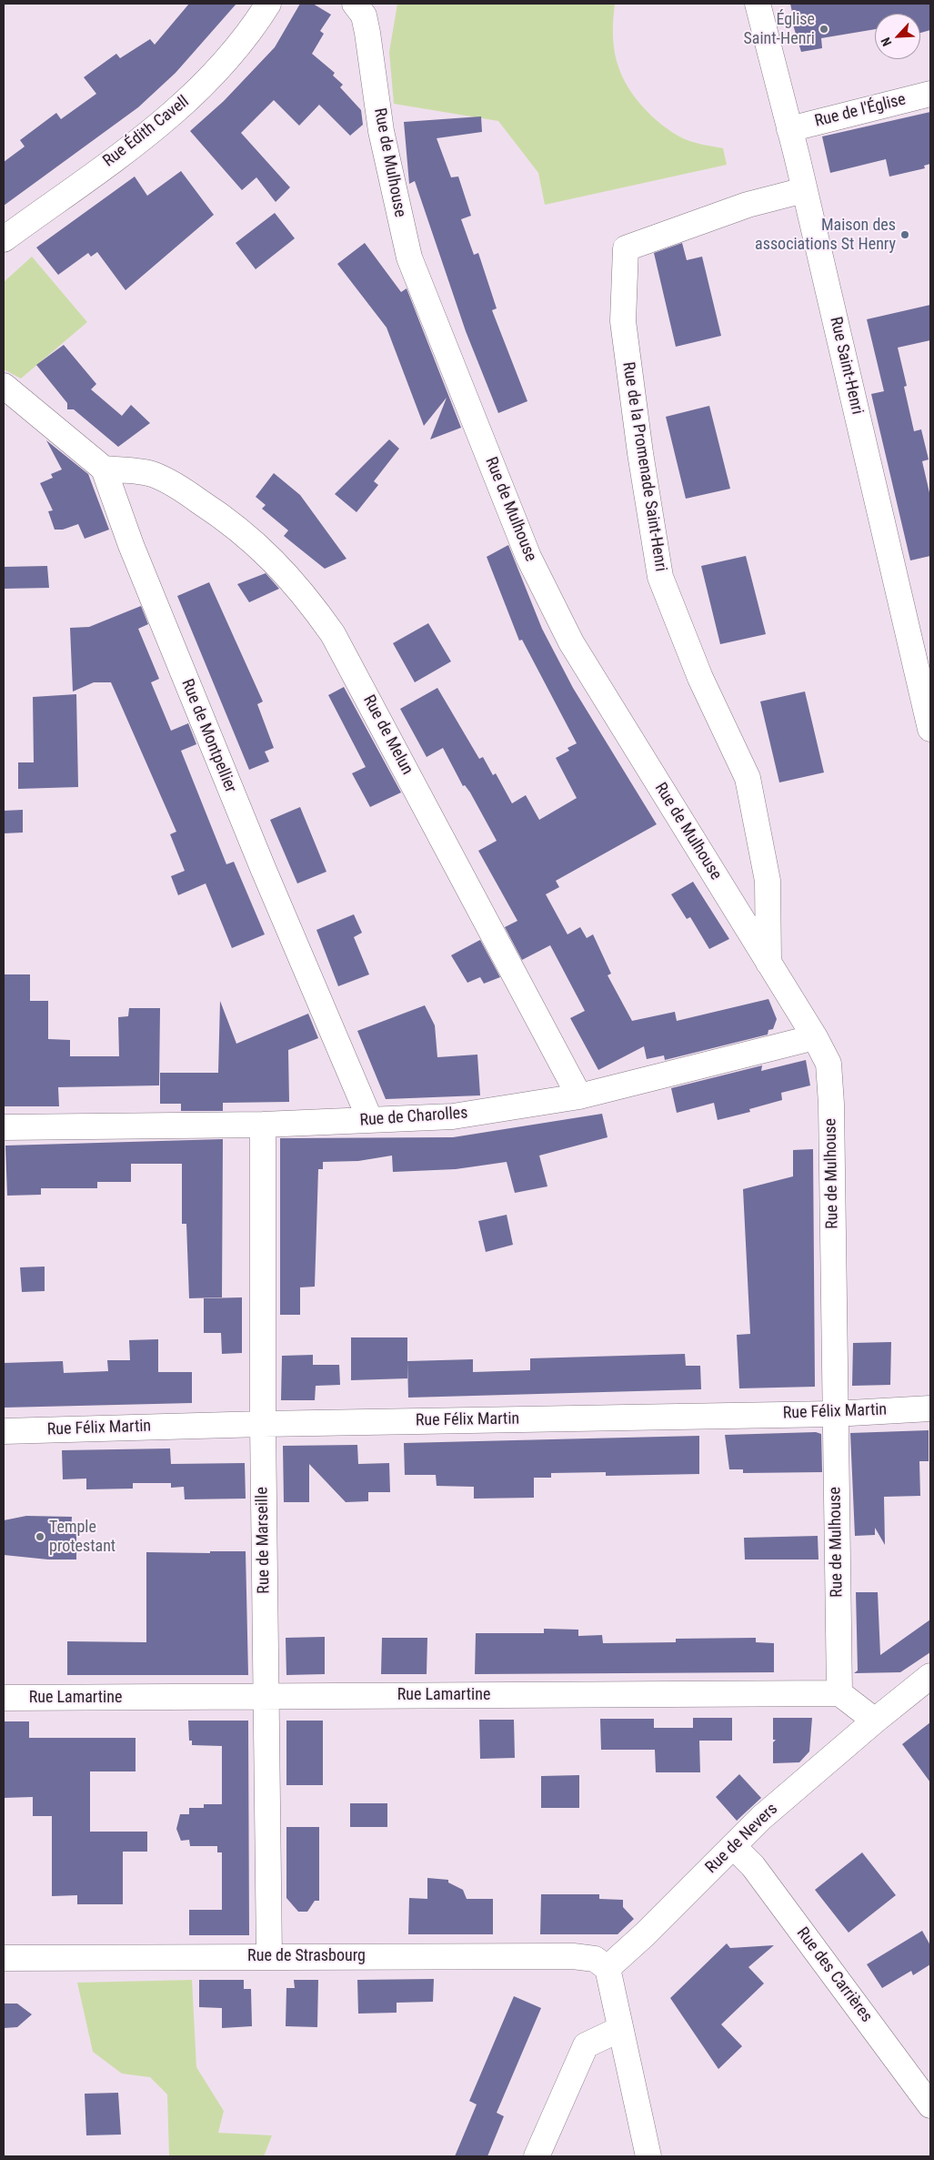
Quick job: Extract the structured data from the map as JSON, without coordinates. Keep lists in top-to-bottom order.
{
  "streets": {
    "street": [
      "Rue de l'Église",
      "Rue Édith Cavell",
      "Rue de Mulhouse",
      "Rue Saint-Henri",
      "Rue de la Promenade Saint-Henri",
      "Rue de Melun",
      "Rue de Montpellier",
      "Rue de Charolles",
      "Rue Félix Martin",
      "Rue de Marseille",
      "Rue Lamartine",
      "Rue de Nevers",
      "Rue de Strasbourg",
      "Rue des Carrières"
    ]
  },
  "crossings": [
    ["Rue de l'Église", "Rue Saint-Henri"],
    ["Rue de Mulhouse", "Rue de la Promenade Saint-Henri"],
    ["Rue de Mulhouse", "Rue de Charolles"],
    ["Rue de Mulhouse", "Rue Félix Martin"],
    ["Rue de Mulhouse", "Rue Lamartine"],
    ["Rue Saint-Henri", "Rue de la Promenade Saint-Henri"],
    ["Rue de Melun", "Rue de Montpellier"],
    ["Rue de Melun", "Rue de Charolles"],
    ["Rue de Montpellier", "Rue de Charolles"],
    ["Rue de Charolles", "Rue de Marseille"],
    ["Rue Félix Martin", "Rue de Marseille"],
    ["Rue de Marseille", "Rue Lamartine"],
    ["Rue de Marseille", "Rue de Strasbourg"],
    ["Rue de Nevers", "Rue de Strasbourg"],
    ["Rue de Nevers", "Rue des Carrières"]
  ],
  "places": ["Église Saint-Henri", "Maison des associations St Henry", "Temple protestant"],
  "north": "bottom left"
}
